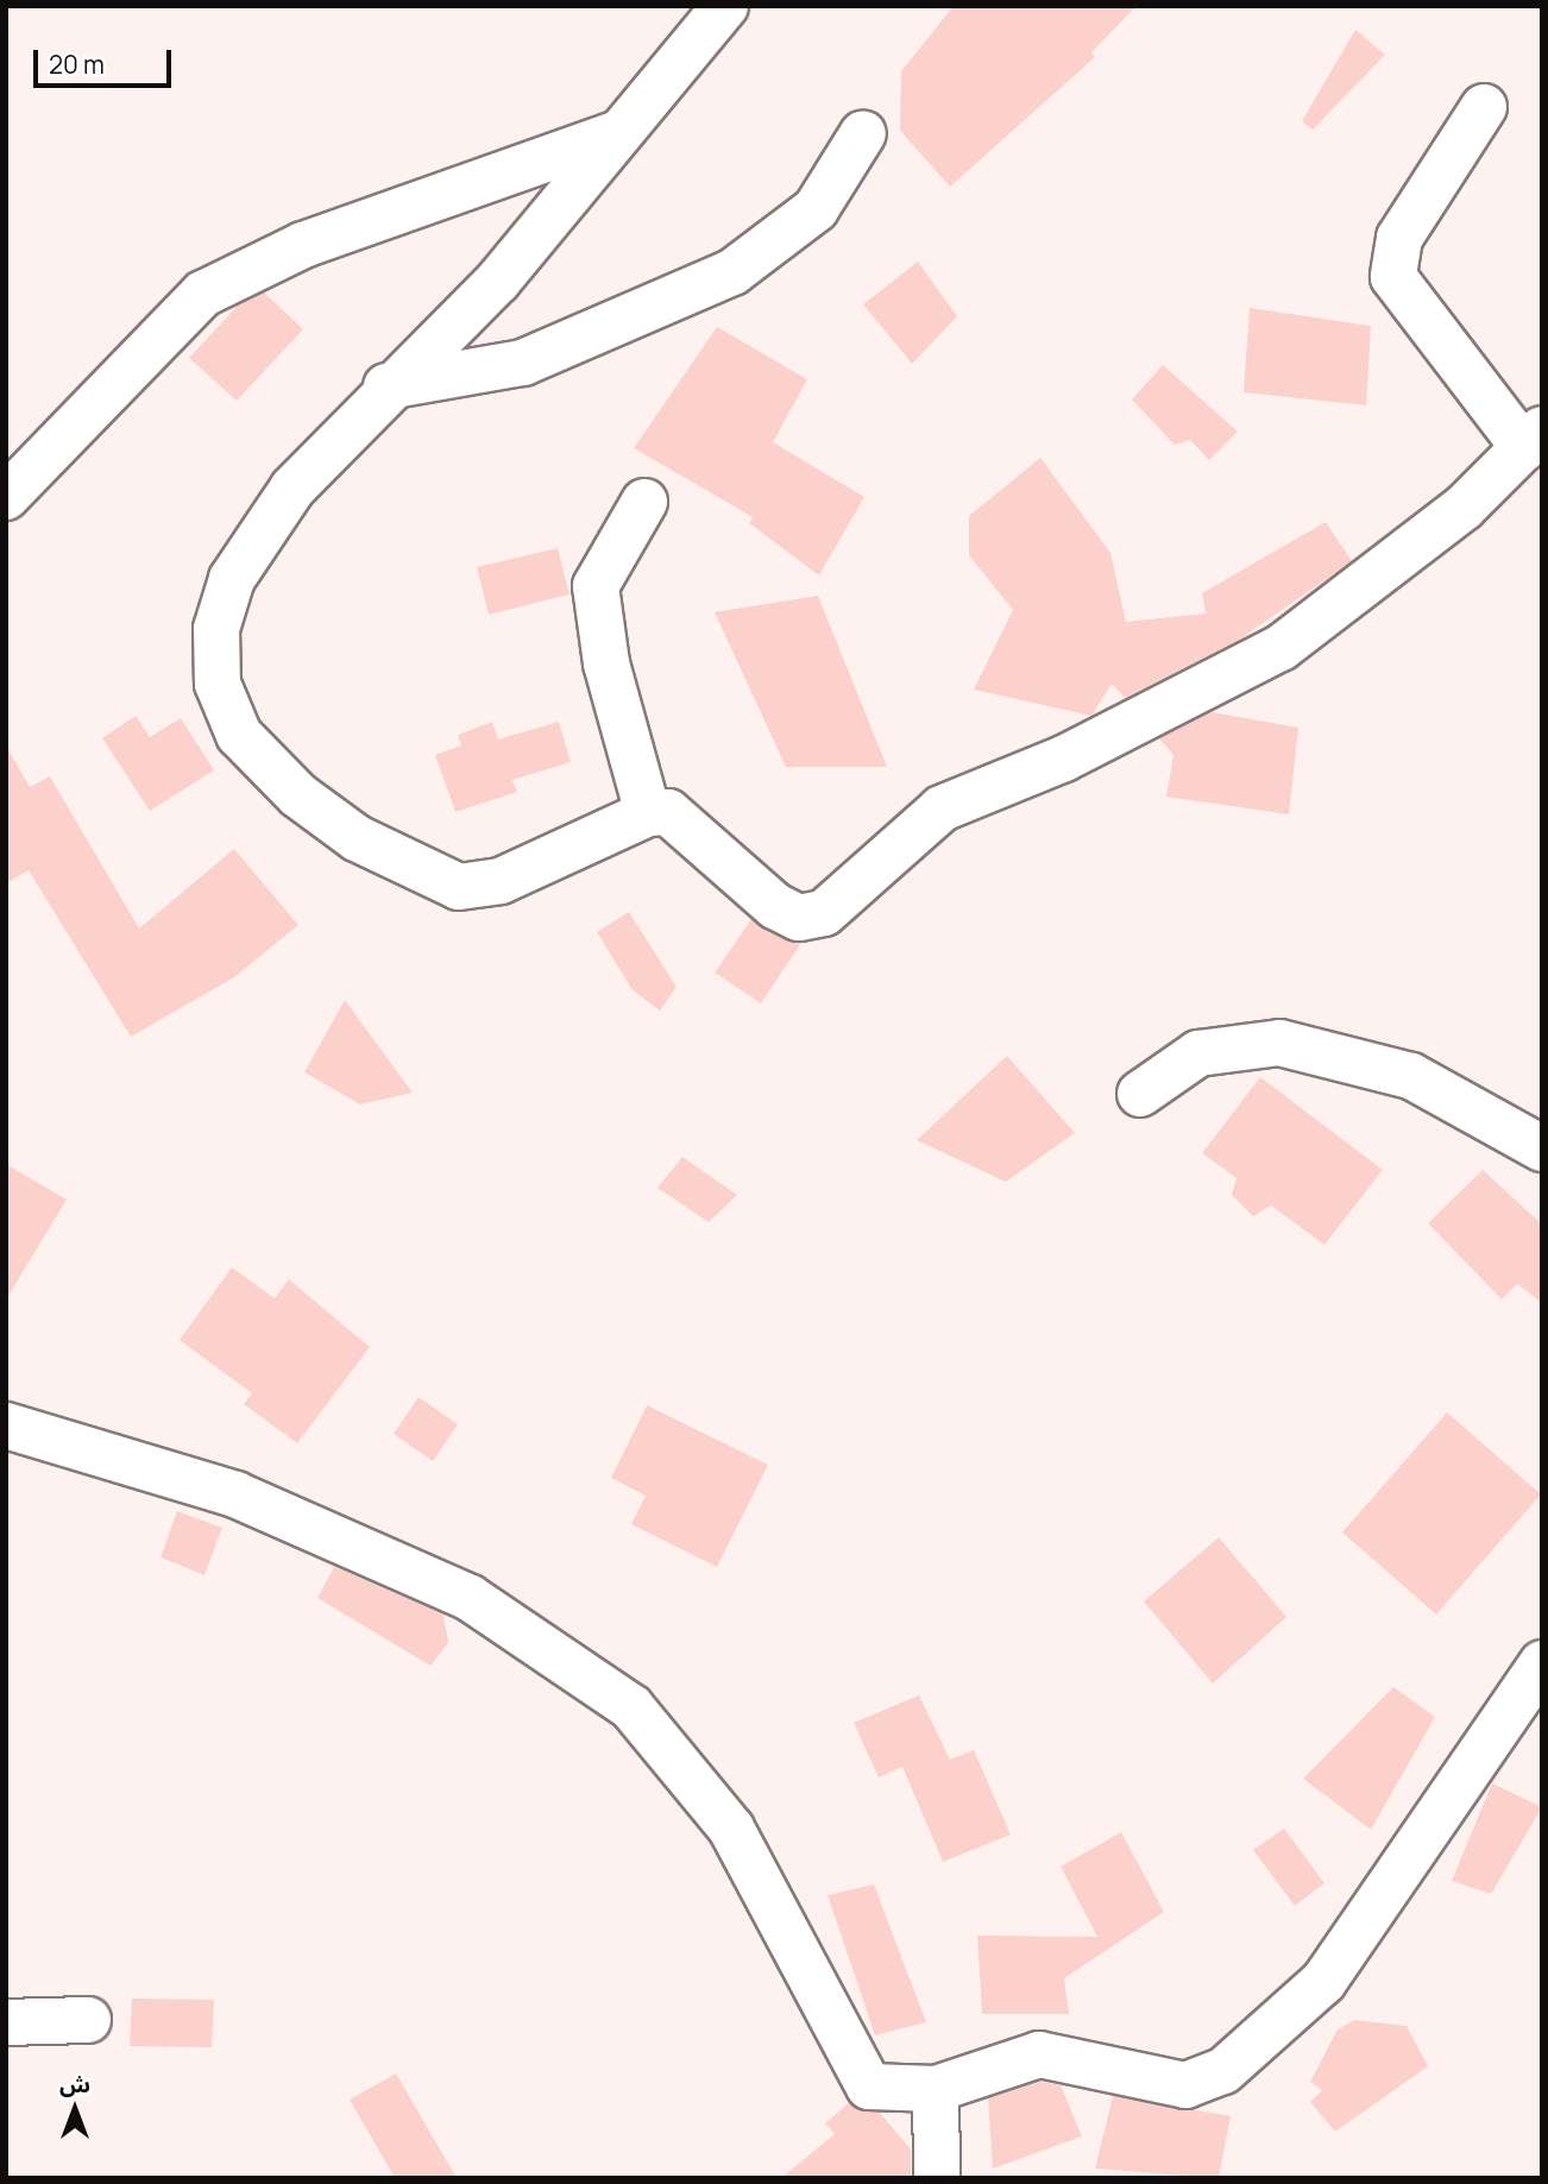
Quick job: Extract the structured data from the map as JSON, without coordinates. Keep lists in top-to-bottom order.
{
  "scale_bar": "20 m",
  "north": "top"
}
